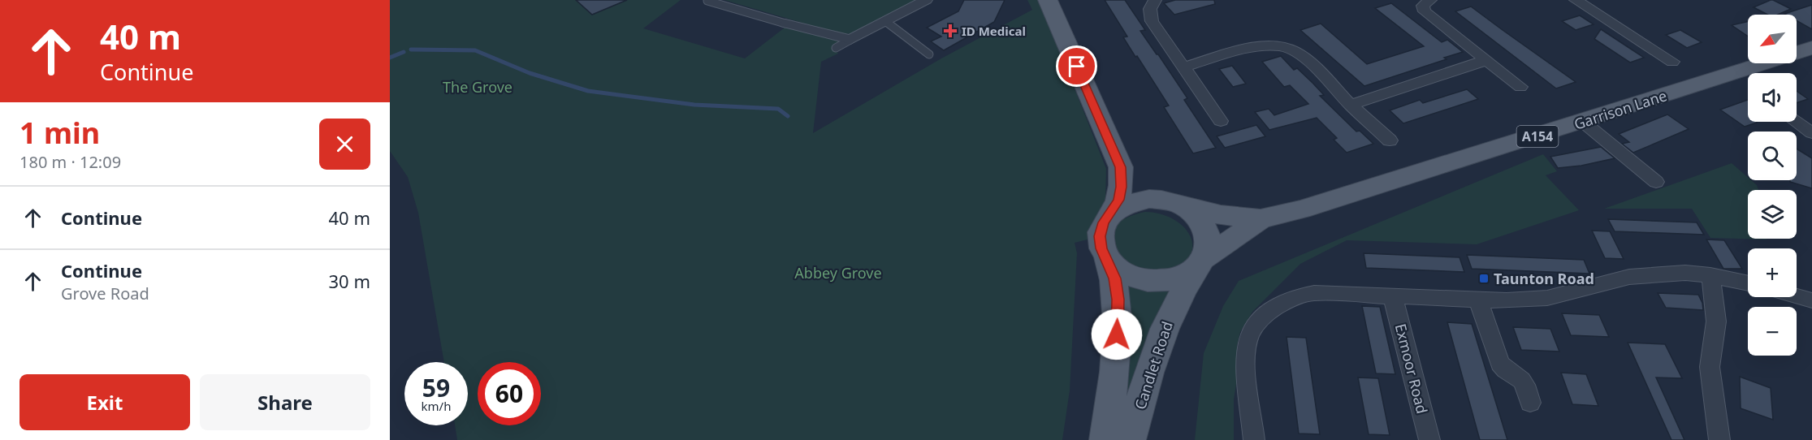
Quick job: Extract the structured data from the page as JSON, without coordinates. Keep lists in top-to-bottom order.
{
  "streets": {
    "main road": ["Garrison Lane", "A154", "Candlet Road"],
    "street": ["Exmoor Road"]
  },
  "crossings": [
    ["Garrison Lane", "Candlet Road"]
  ],
  "parks": ["The Grove", "Abbey Grove"],
  "places": {
    "health": ["ID Medical"],
    "transit": ["Taunton Road"]
  },
  "north": "bottom left",
  "page": {
    "turn": ["40 m", "Continue"],
    "map_buttons": ["+", "−"],
    "heading": ["1 min", "180 m · 12:09"],
    "list": [
      {
        "name": "Continue",
        "value": "40 m"
      },
      {
        "name": "Continue",
        "note": "Grove Road",
        "value": "30 m"
      }
    ],
    "speed": "59 km/h",
    "limit": "60",
    "buttons": ["Exit", "Share"]
  }
}
